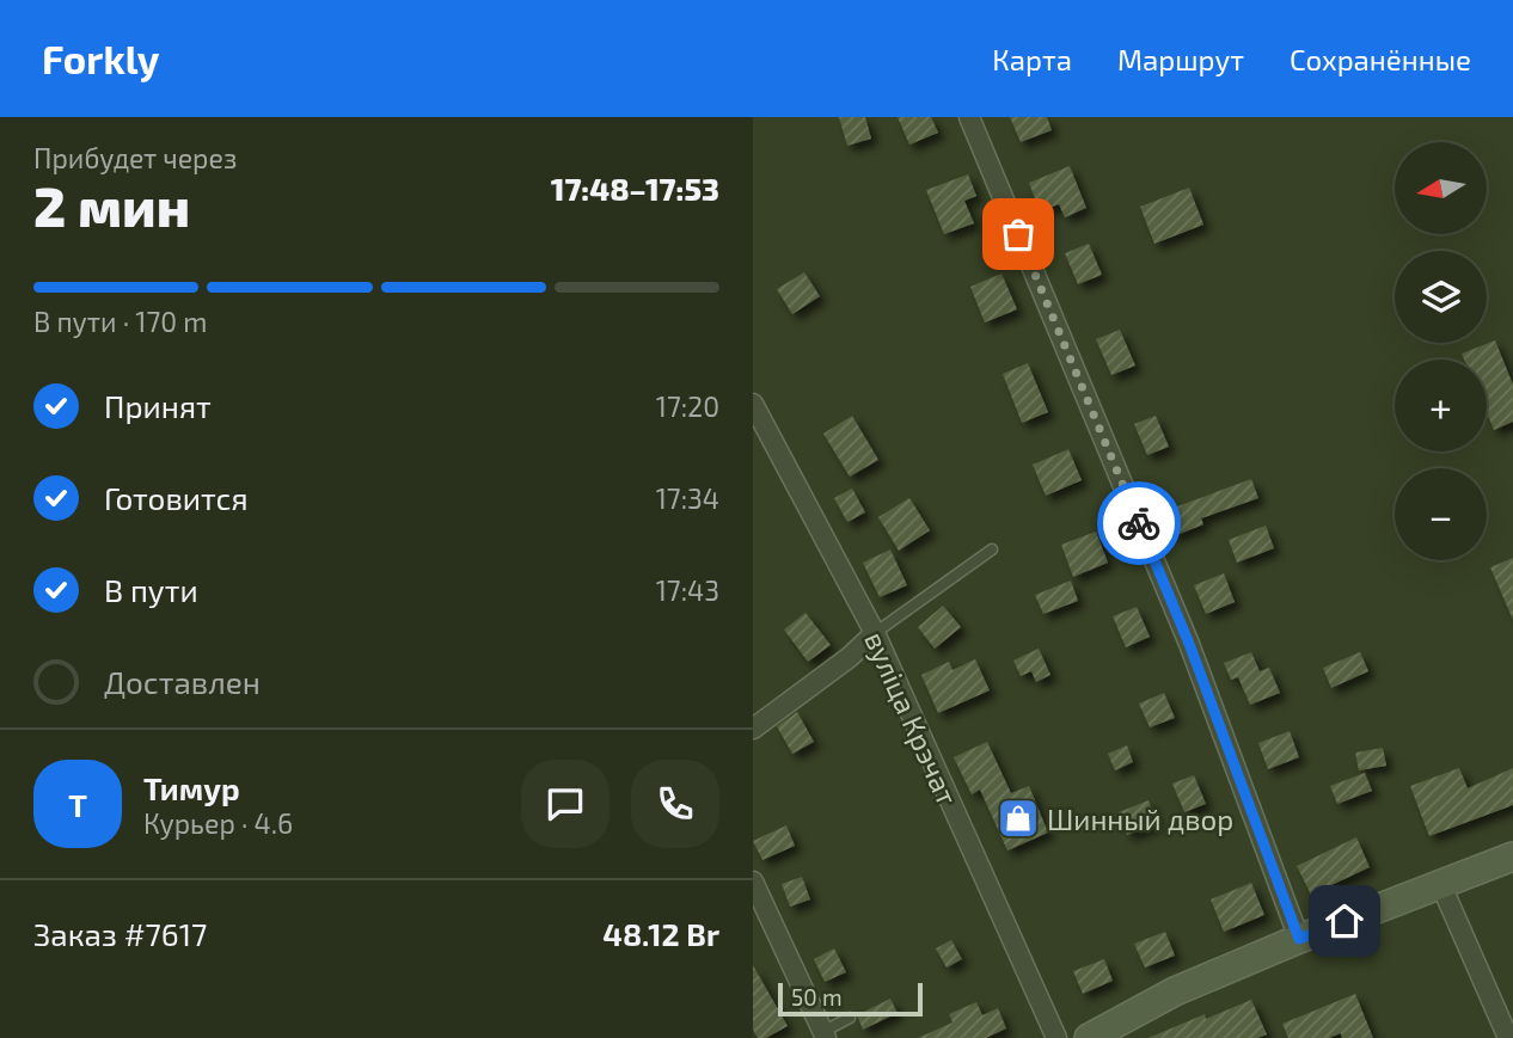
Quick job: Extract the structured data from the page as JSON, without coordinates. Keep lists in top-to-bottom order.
{
  "streets": {
    "street": ["вуліца Крэчат"]
  },
  "places": {
    "shop": ["Шинный двор"]
  },
  "scale_bar": "50 m",
  "north": "left",
  "page": {
    "header": "Forkly",
    "nav": ["Карта", "Маршрут", "Сохранённые"],
    "heading": ["2 мин", "Прибудет через", "17:48–17:53"],
    "panel": [
      "Тимур",
      "Курьер · 4.6",
      "Заказ #7617",
      "48.12 Br"
    ],
    "map_buttons": ["+", "−"],
    "bar": "В пути · 170 m",
    "list": [
      ["Принят", "17:20"],
      ["Готовится", "17:34"],
      ["В пути", "17:43"],
      "Доставлен"
    ],
    "round": "Т",
    "scale": "50 m"
  }
}
